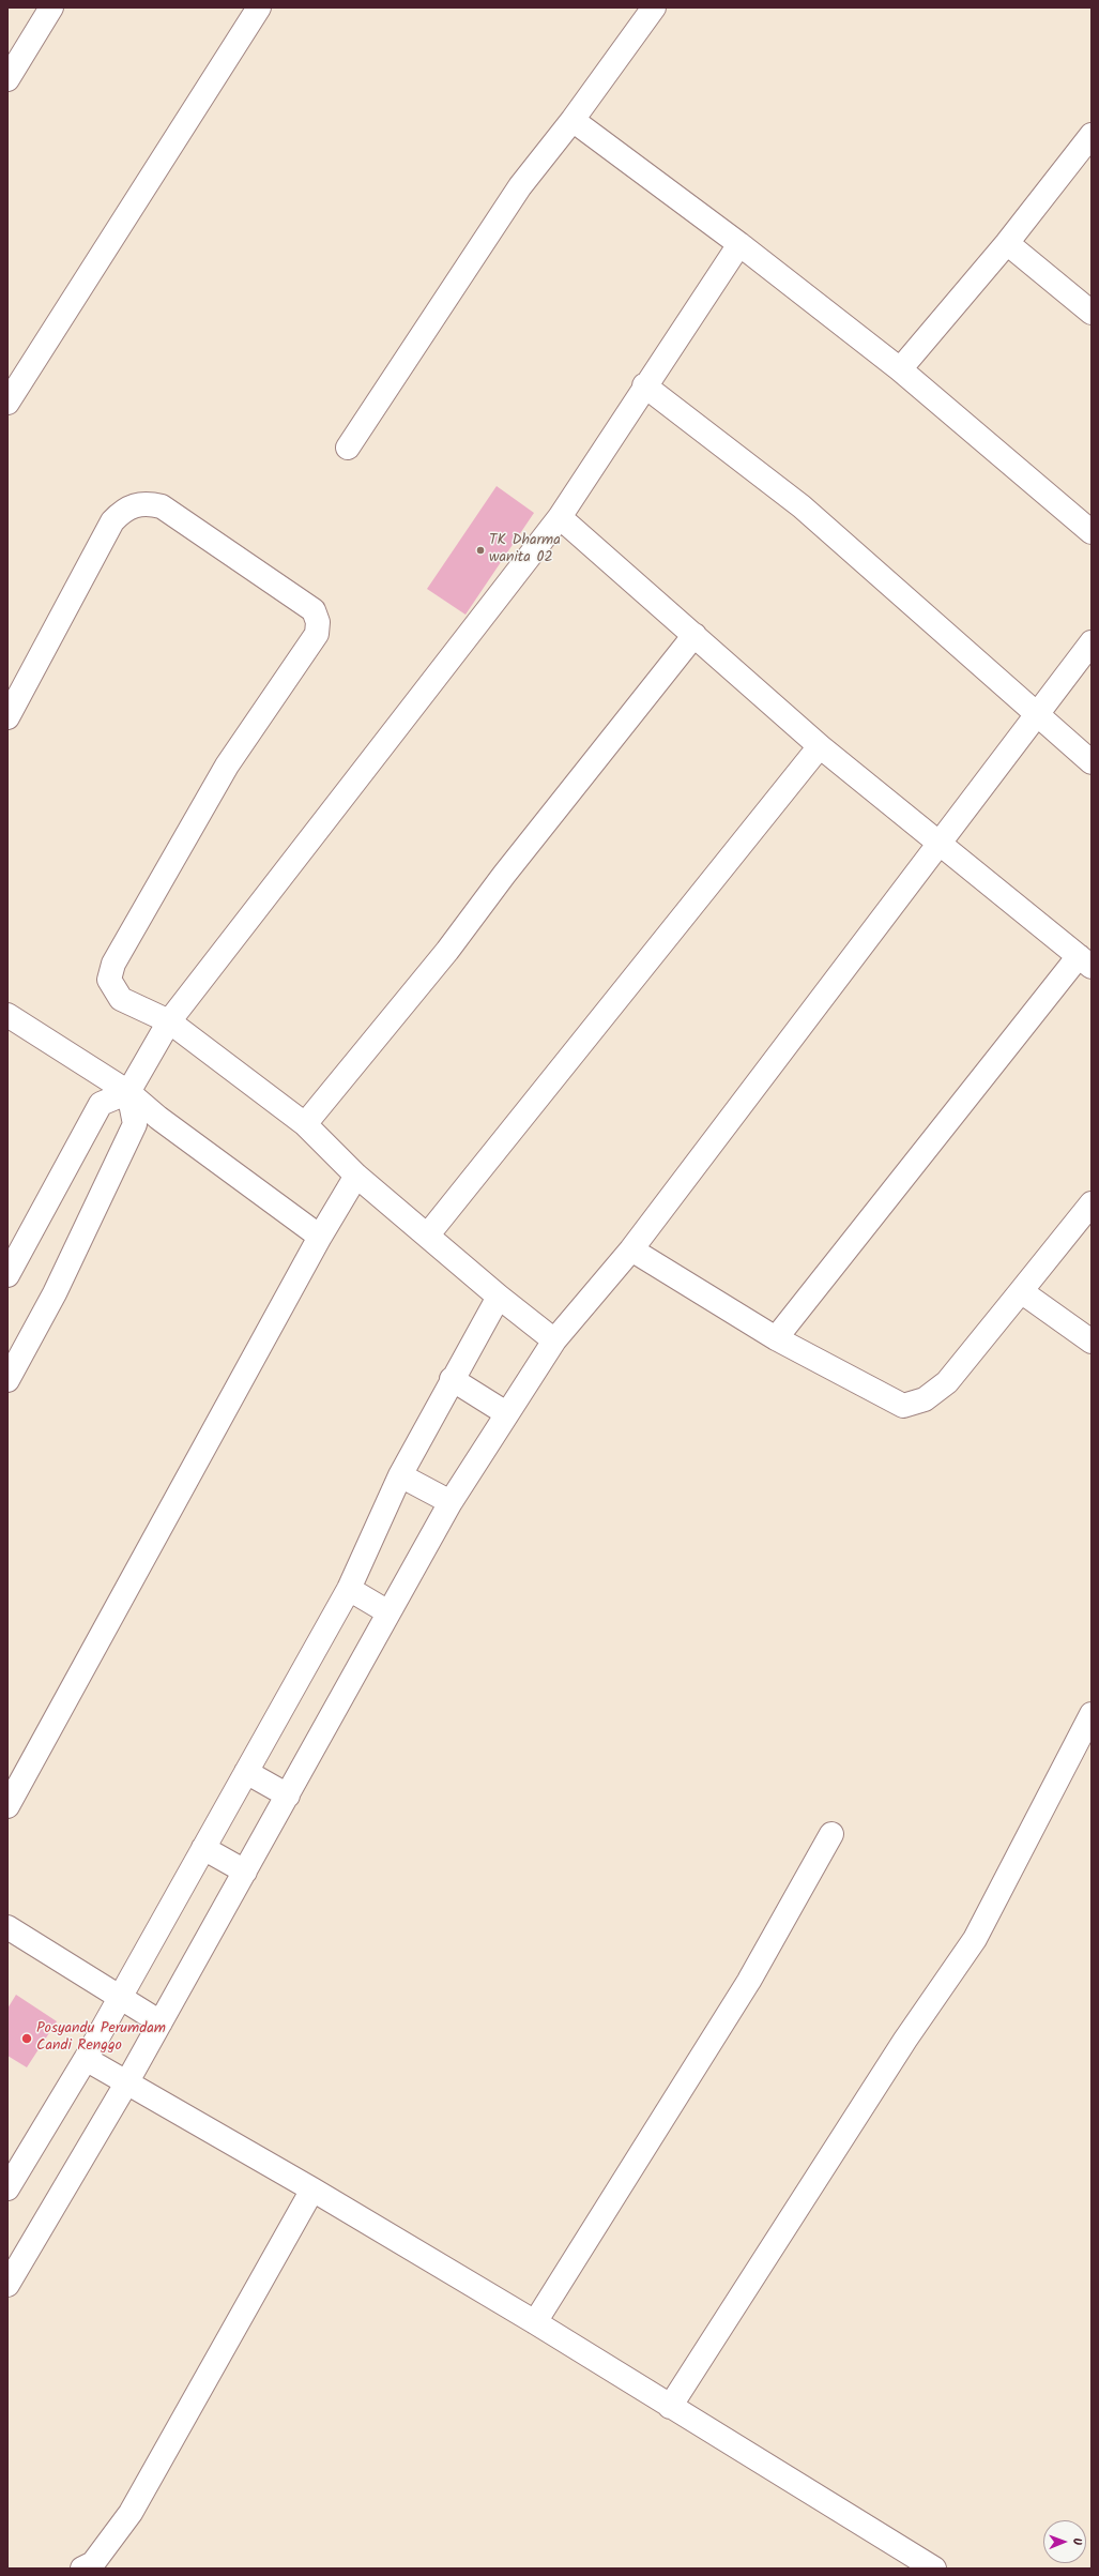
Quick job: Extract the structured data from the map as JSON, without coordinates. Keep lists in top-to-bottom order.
{
  "places": ["TK Dharma wanita 02", "Posyandu Perumdam Candi Renggo"],
  "north": "right"
}
